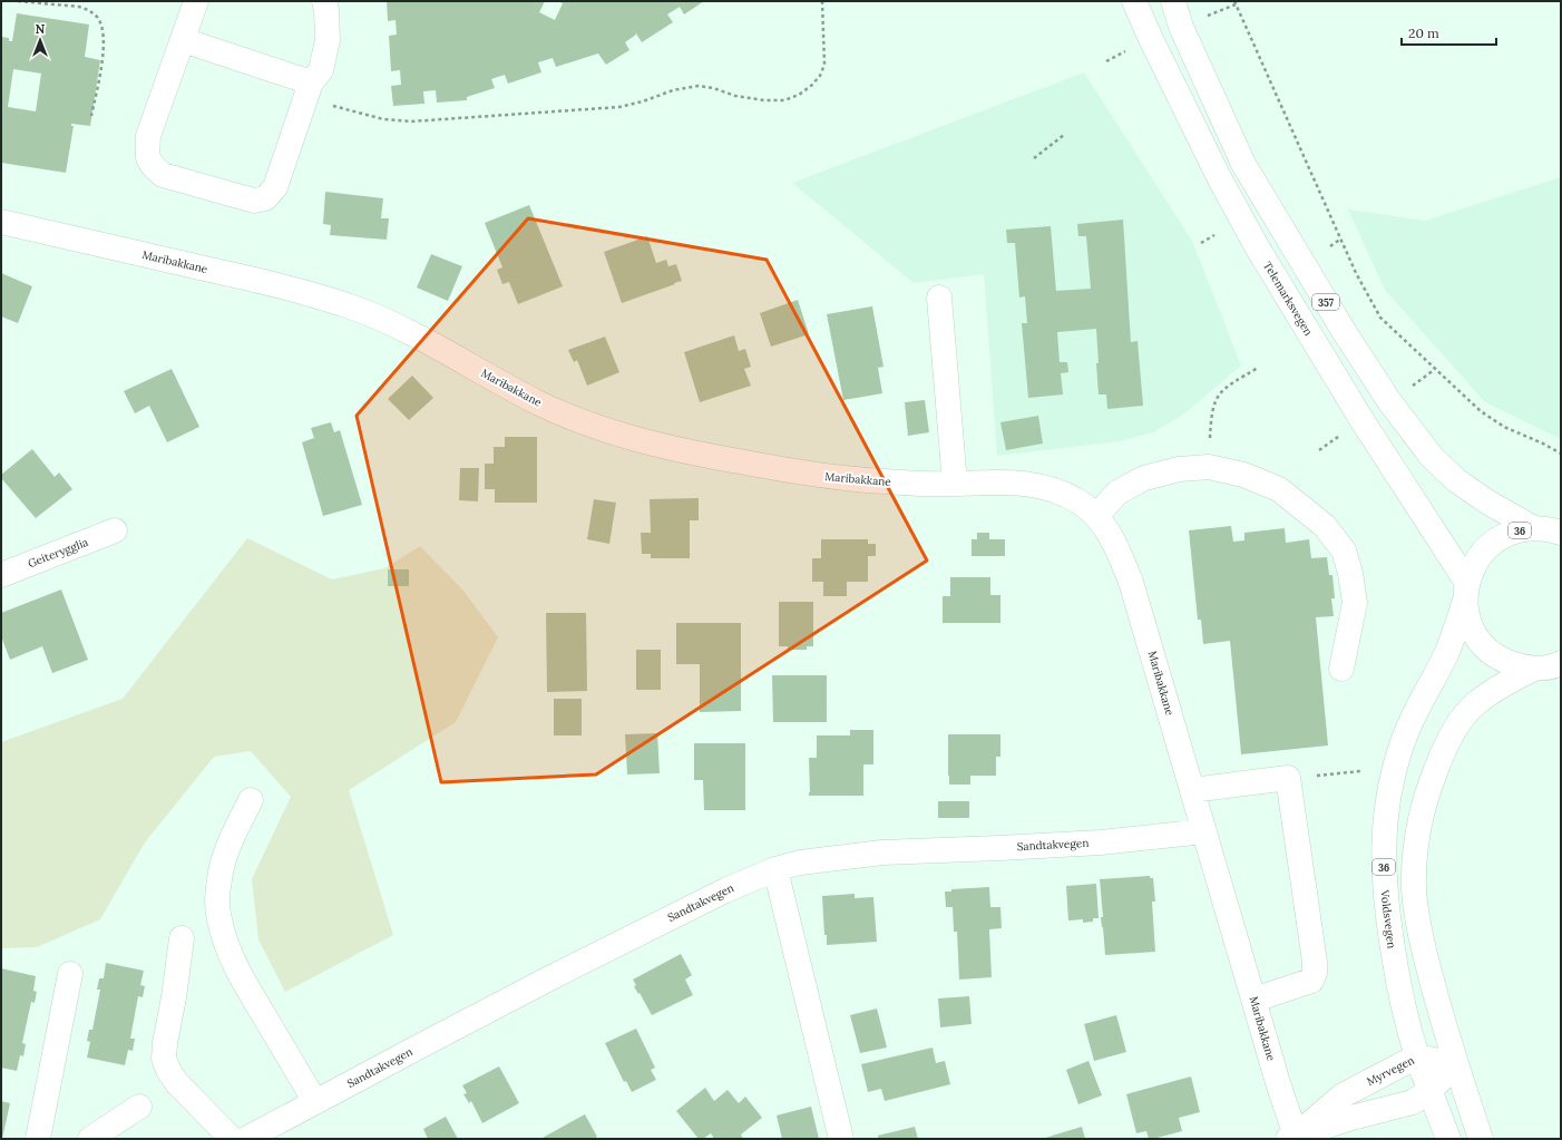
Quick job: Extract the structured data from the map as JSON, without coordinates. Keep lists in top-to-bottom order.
{
  "streets": {
    "main road": [
      "Maribakkane",
      "Telemarksvegen",
      "357",
      "36",
      "Geiterygglia",
      "Sandtakvegen",
      "Voldsvegen",
      "Myrvegen"
    ]
  },
  "crossings": [
    ["Maribakkane", "Sandtakvegen"],
    ["Maribakkane", "Myrvegen"],
    ["Telemarksvegen", "36"],
    ["Telemarksvegen", "Voldsvegen"],
    ["357", "36"],
    ["36", "Voldsvegen"],
    ["Voldsvegen", "Myrvegen"]
  ],
  "scale_bar": "20 m",
  "north": "top"
}
